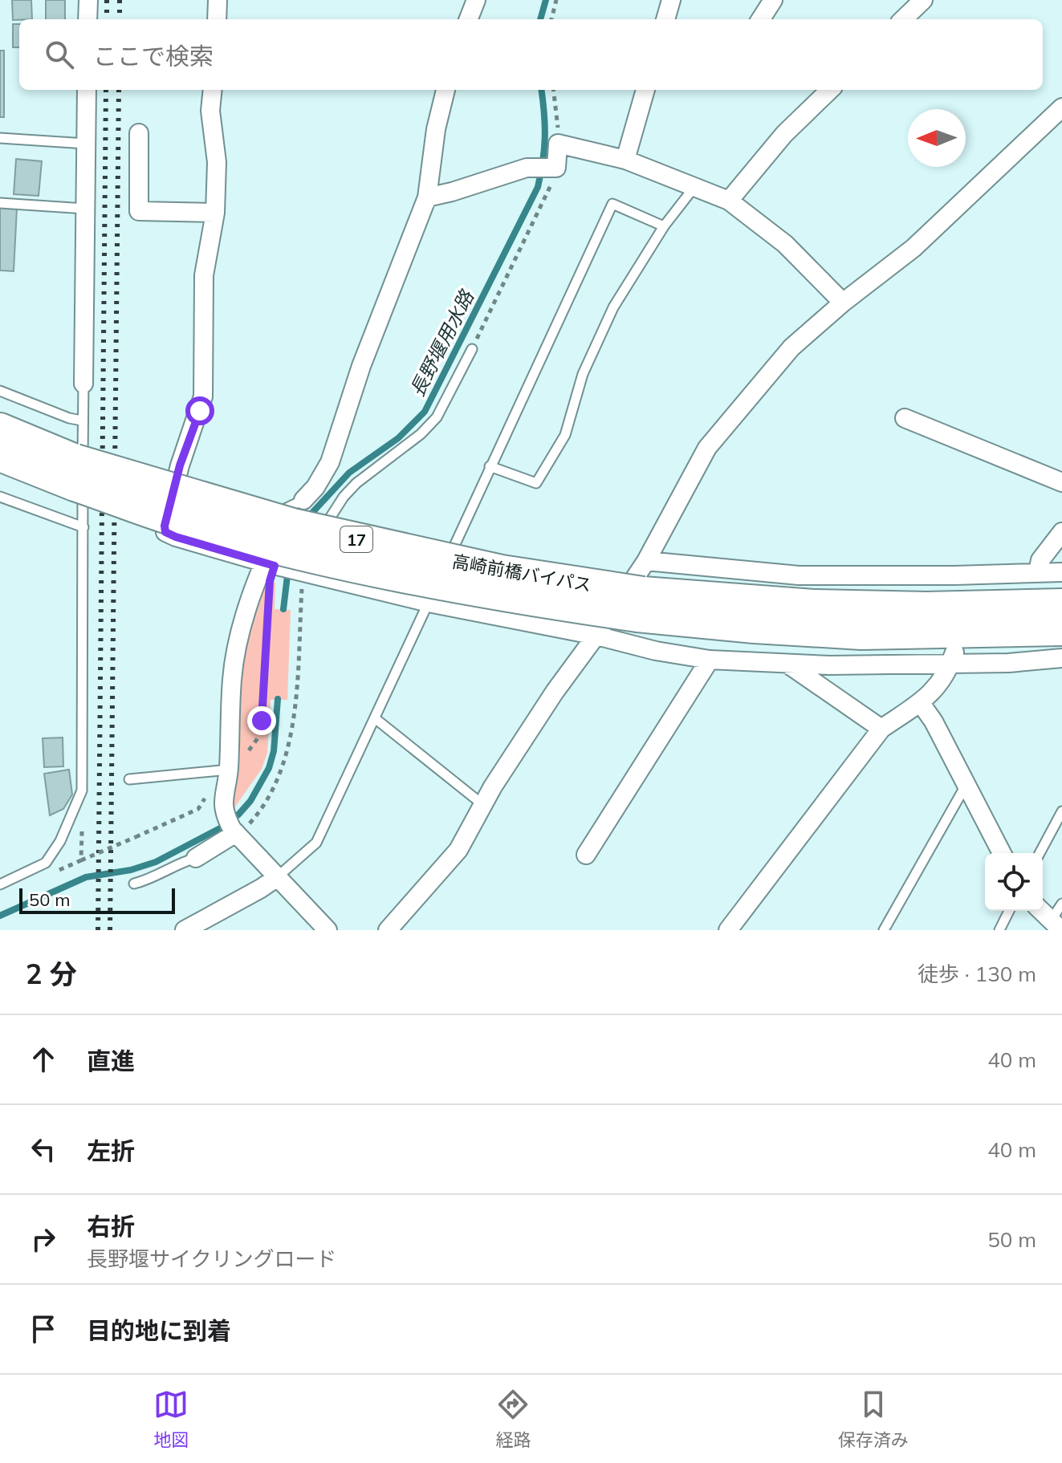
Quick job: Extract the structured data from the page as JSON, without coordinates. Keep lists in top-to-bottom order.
{
  "streets": {
    "highway": ["17", "高崎前橋バイパス"]
  },
  "water": ["長野堰用水路"],
  "scale_bar": "50 m",
  "north": "left",
  "page": {
    "search": "ここで検索",
    "scale": "50 m",
    "heading": ["2 分", "徒歩 · 130 m"],
    "list": [
      ["直進", "40 m"],
      ["左折", "40 m"],
      ["右折", "長野堰サイクリングロード", "50 m"],
      "目的地に到着"
    ],
    "nav": ["地図", "経路", "保存済み"]
  }
}
